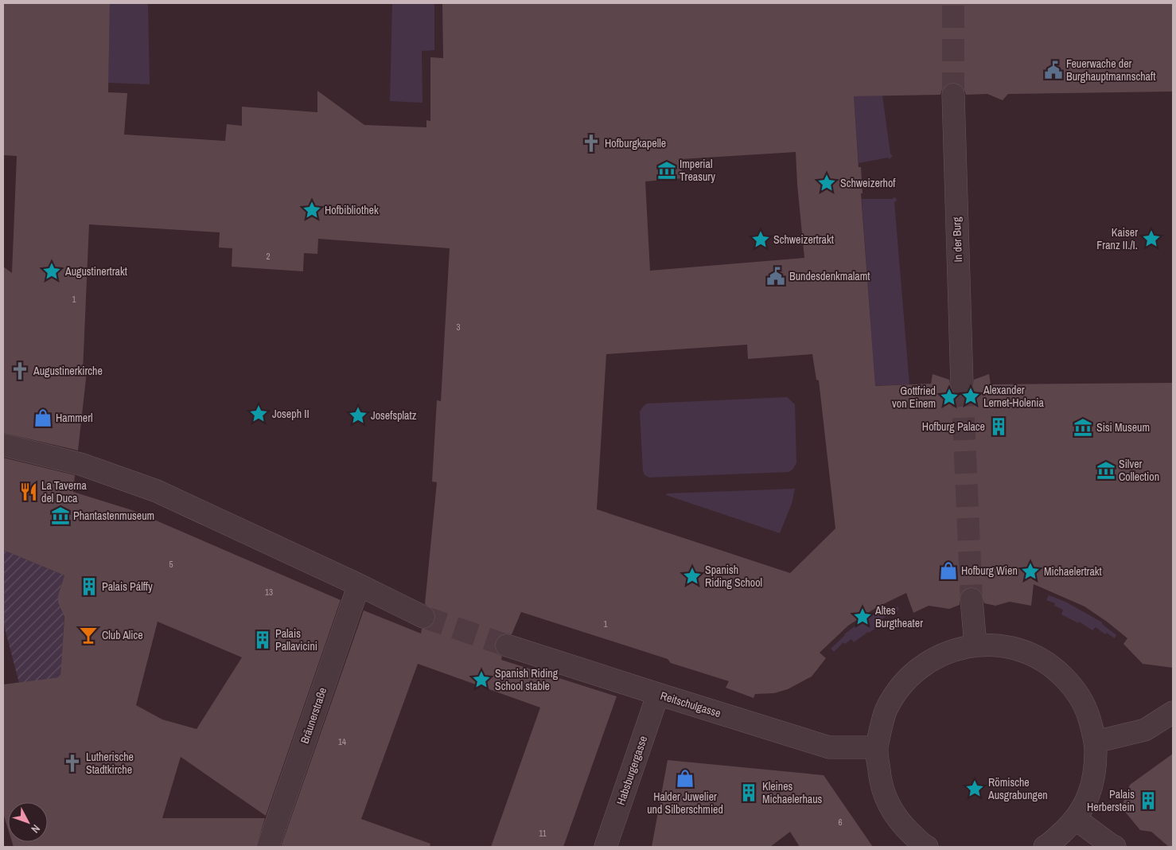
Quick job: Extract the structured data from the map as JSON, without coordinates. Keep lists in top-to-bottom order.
{
  "streets": {
    "street": [
      "In der Burg",
      "Reitschulgasse",
      "Bräunerstraße",
      "Habsburgergasse"
    ]
  },
  "crossings": [
    ["Reitschulgasse", "Habsburgergasse"]
  ],
  "places": {
    "public building": ["Feuerwache der Burghauptmannschaft", "Bundesdenkmalamt"],
    "church": ["Hofburgkapelle", "Augustinerkirche", "Lutherische Stadtkirche"],
    "museum": [
      "Imperial Treasury",
      "Sisi Museum",
      "Silver Collection",
      "Phantastenmuseum"
    ],
    "place": [
      "Schweizerhof",
      "Hofbibliothek",
      "Kaiser Franz II./I.",
      "Schweizertrakt",
      "Augustinertrakt",
      "Alexander Lernet-Holenia",
      "Gottfried von Einem",
      "Joseph II",
      "Josefsplatz",
      "Michaelertrakt",
      "Spanish Riding School",
      "Altes Burgtheater",
      "Spanish Riding School stable",
      "Römische Ausgrabungen"
    ],
    "shop": ["Hammerl", "Hofburg Wien", "Halder Juwelier und Silberschmied"],
    "building": [
      "Hofburg Palace",
      "Palais Pálffy",
      "Palais Pallavicini",
      "Kleines Michaelerhaus",
      "Palais Herberstein"
    ],
    "restaurant": ["La Taverna del Duca"],
    "bar": ["Club Alice"]
  },
  "house_numbers": [
    "2",
    "1",
    "3",
    "5",
    "13",
    "1",
    "14",
    "6",
    "11"
  ],
  "north": "bottom right"
}
